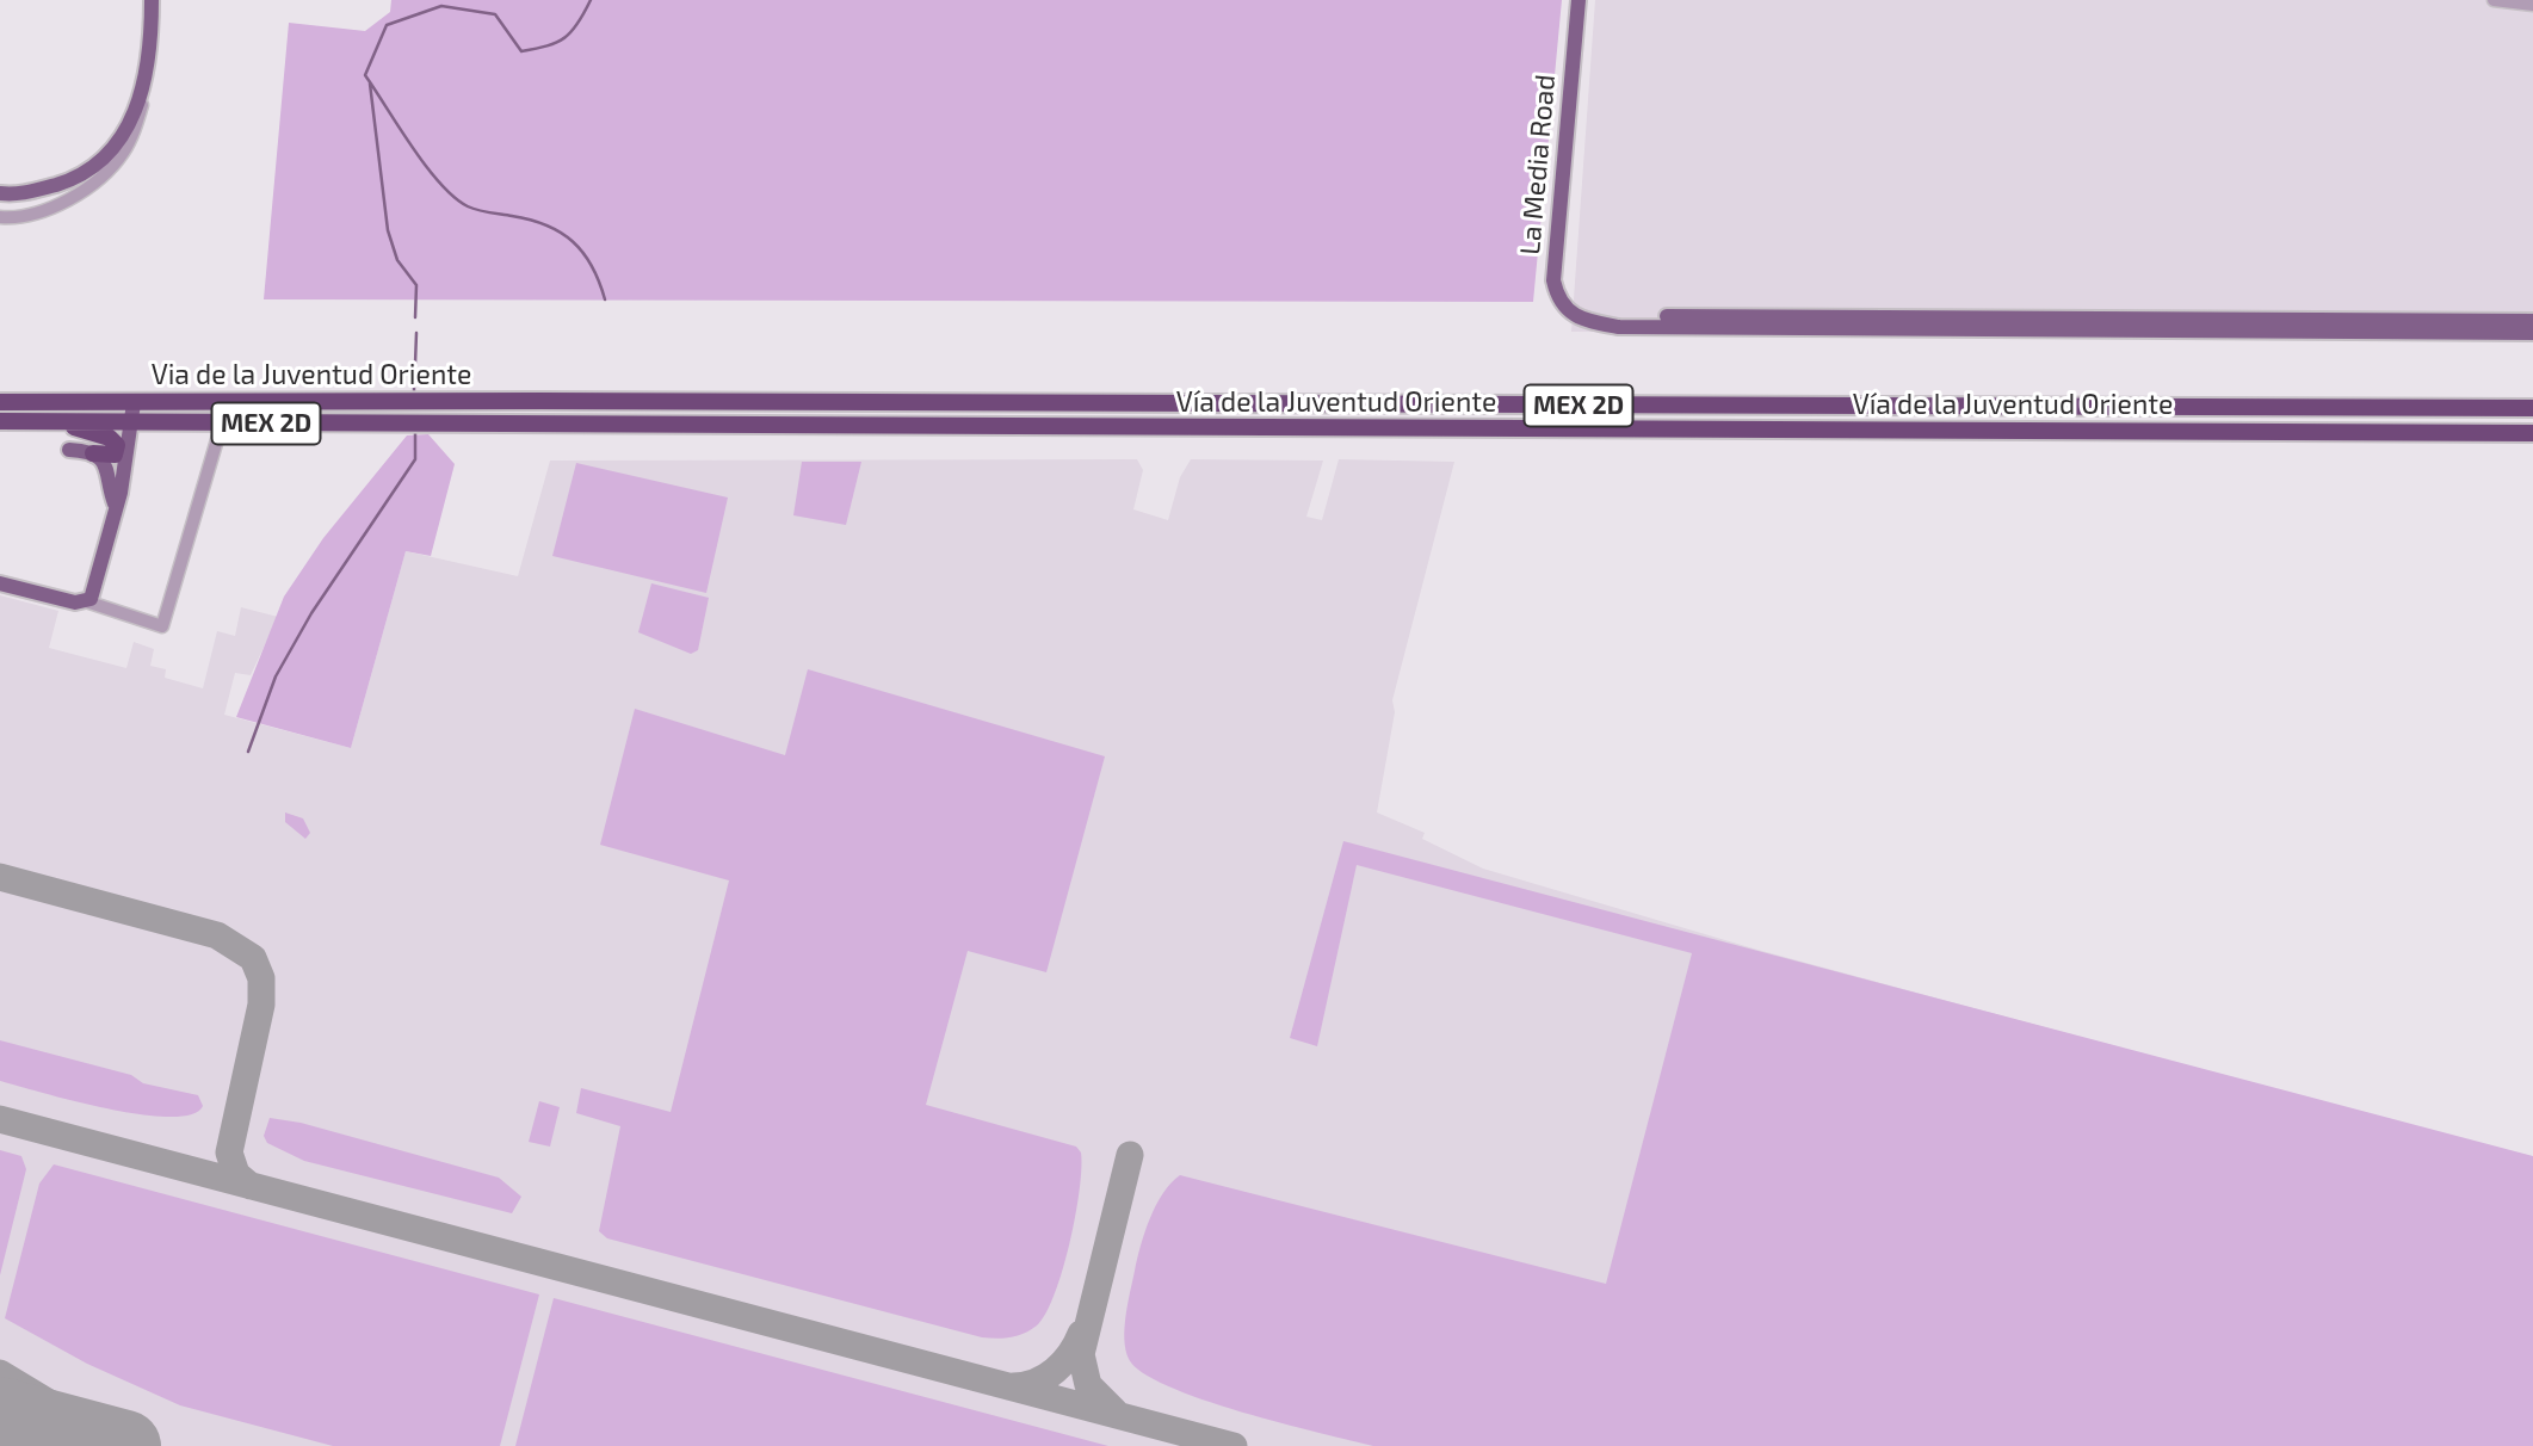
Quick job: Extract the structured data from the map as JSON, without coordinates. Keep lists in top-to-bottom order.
{
  "streets": {
    "highway": ["Via de la Juventud Oriente", "Vía de la Juventud Oriente", "MEX 2D"],
    "main road": ["La Media Road"]
  },
  "crossings": [
    ["Via de la Juventud Oriente", "Vía de la Juventud Oriente"]
  ]
}
